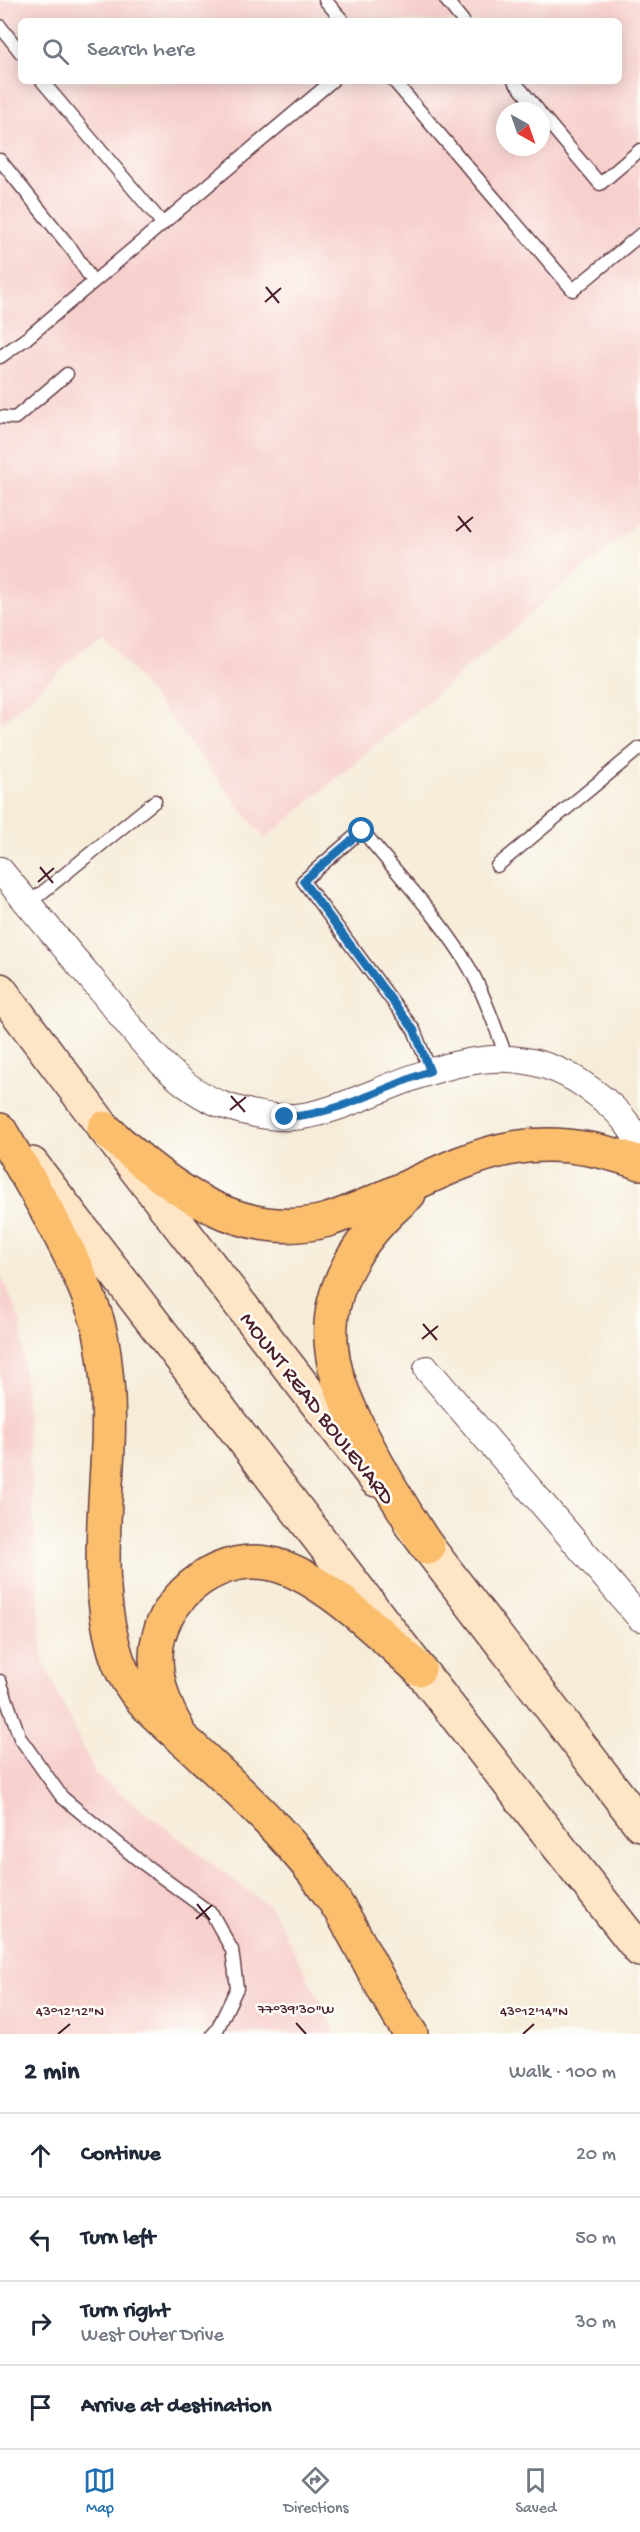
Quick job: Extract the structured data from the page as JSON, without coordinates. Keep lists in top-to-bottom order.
{
  "streets": {
    "main road": ["MOUNT READ BOULEVARD"]
  },
  "north": "bottom right",
  "page": {
    "search": "Search here",
    "heading": ["2 min", "Walk · 100 m"],
    "list": [
      ["Continue", "20 m"],
      ["Turn left", "50 m"],
      ["Turn right", "West Outer Drive", "30 m"],
      "Arrive at destination"
    ],
    "nav": ["Map", "Directions", "Saved"]
  },
  "coordinates": ["77°39'30\"W", "43°12'12\"N", "43°12'14\"N"]
}
